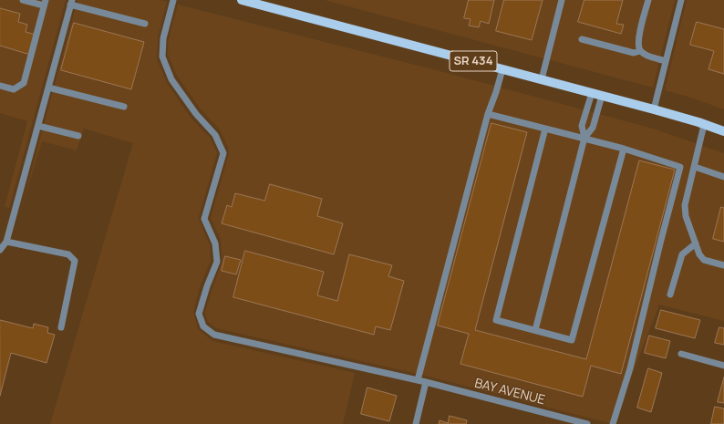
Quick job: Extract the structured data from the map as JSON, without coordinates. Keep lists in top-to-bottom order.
{
  "streets": {
    "main road": ["SR 434"],
    "street": ["BAY AVENUE"]
  }
}
